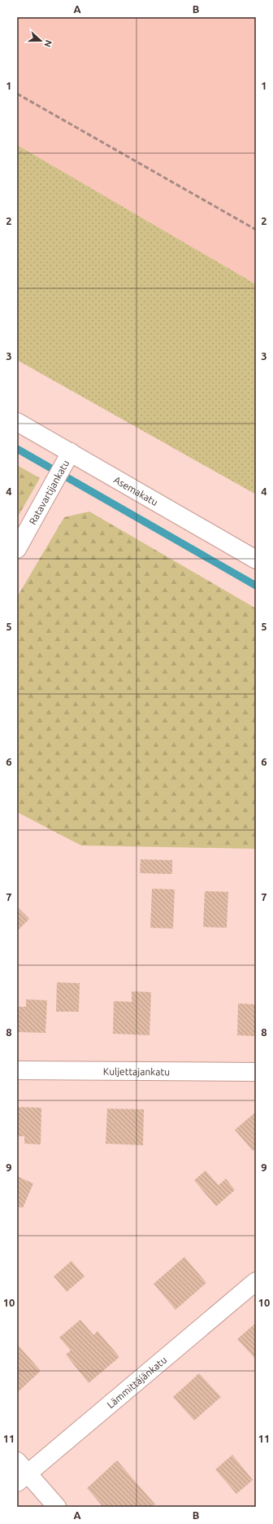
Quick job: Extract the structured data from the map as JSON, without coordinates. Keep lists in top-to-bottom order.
{
  "streets": {
    "street": [
      "Asemakatu",
      "Ratavartijankatu",
      "Kuljettajankatu",
      "Lämmittäjänkatu"
    ]
  },
  "crossings": [
    ["Asemakatu", "Ratavartijankatu"]
  ],
  "north": "right",
  "grid": {
    "columns": ["A", "B"],
    "rows": [
      "1",
      "2",
      "3",
      "4",
      "5",
      "6",
      "7",
      "8",
      "9",
      "10",
      "11"
    ]
  }
}
